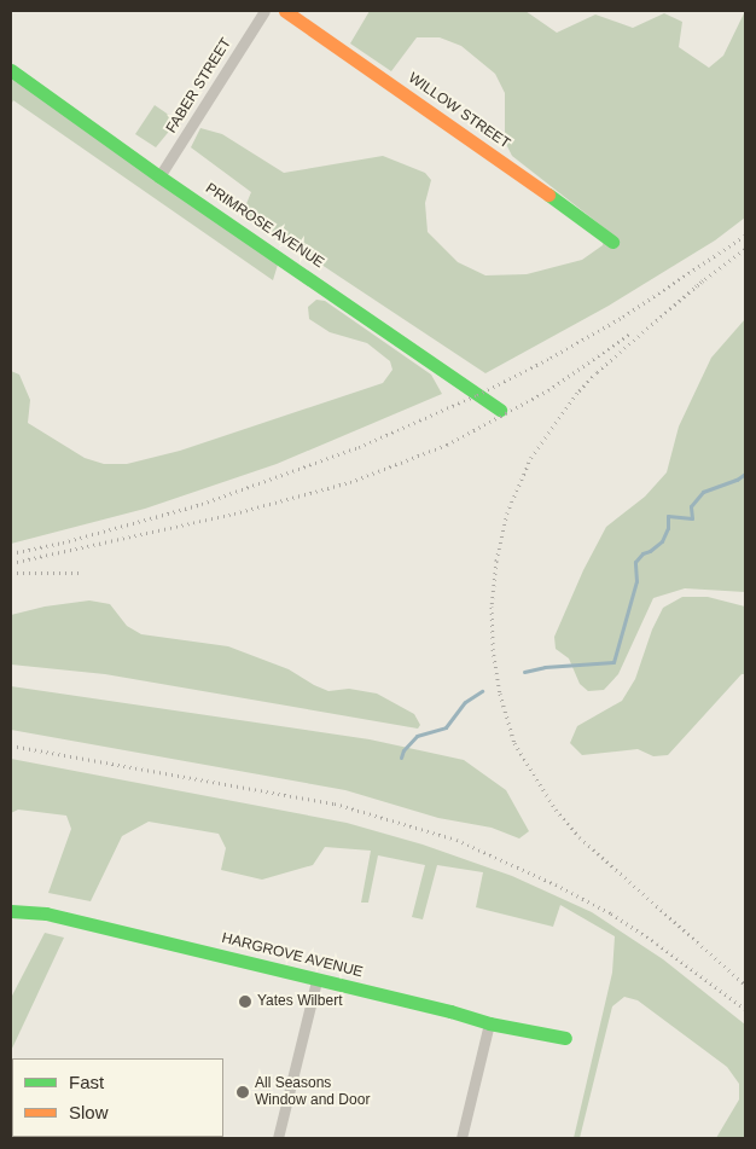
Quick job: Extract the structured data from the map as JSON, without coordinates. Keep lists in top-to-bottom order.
{
  "streets": {
    "street": [
      "FABER STREET",
      "WILLOW STREET",
      "PRIMROSE AVENUE",
      "HARGROVE AVENUE"
    ]
  },
  "crossings": [
    ["FABER STREET", "PRIMROSE AVENUE"]
  ],
  "places": ["Yates Wilbert", "All Seasons Window and Door"],
  "legend": ["Fast", "Slow"]
}
